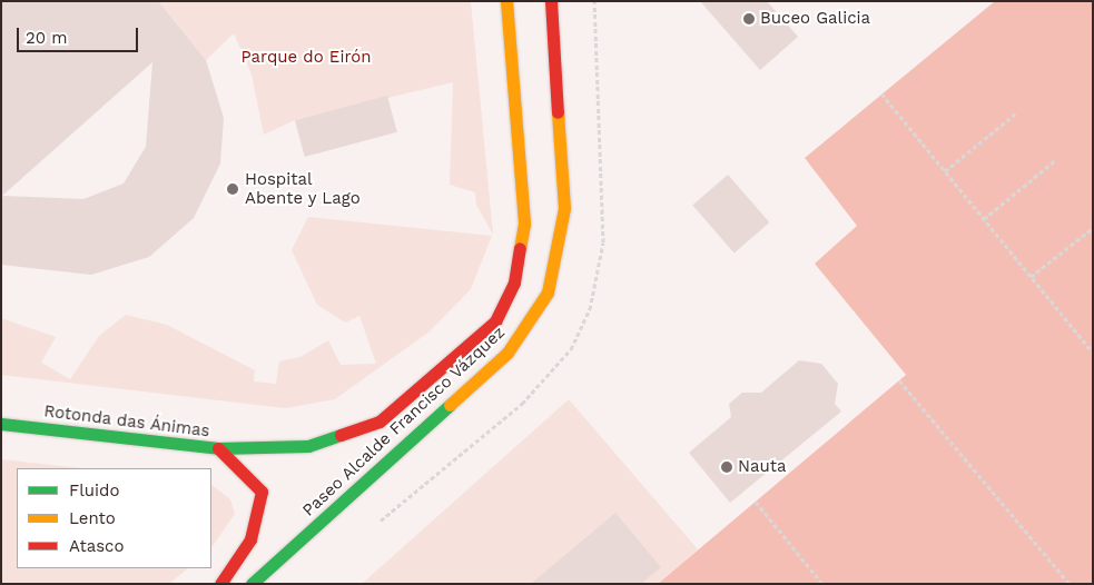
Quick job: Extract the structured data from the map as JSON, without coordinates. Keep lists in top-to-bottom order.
{
  "streets": {
    "main road": ["Rotonda das Ánimas", "Paseo Alcalde Francisco Vázquez"]
  },
  "crossings": [
    ["Rotonda das Ánimas", "Paseo Alcalde Francisco Vázquez"]
  ],
  "parks": ["Parque do Eirón"],
  "places": ["Buceo Galicia", "Hospital Abente y Lago", "Nauta"],
  "legend": ["Fluido", "Lento", "Atasco"],
  "scale_bar": "20 m"
}
